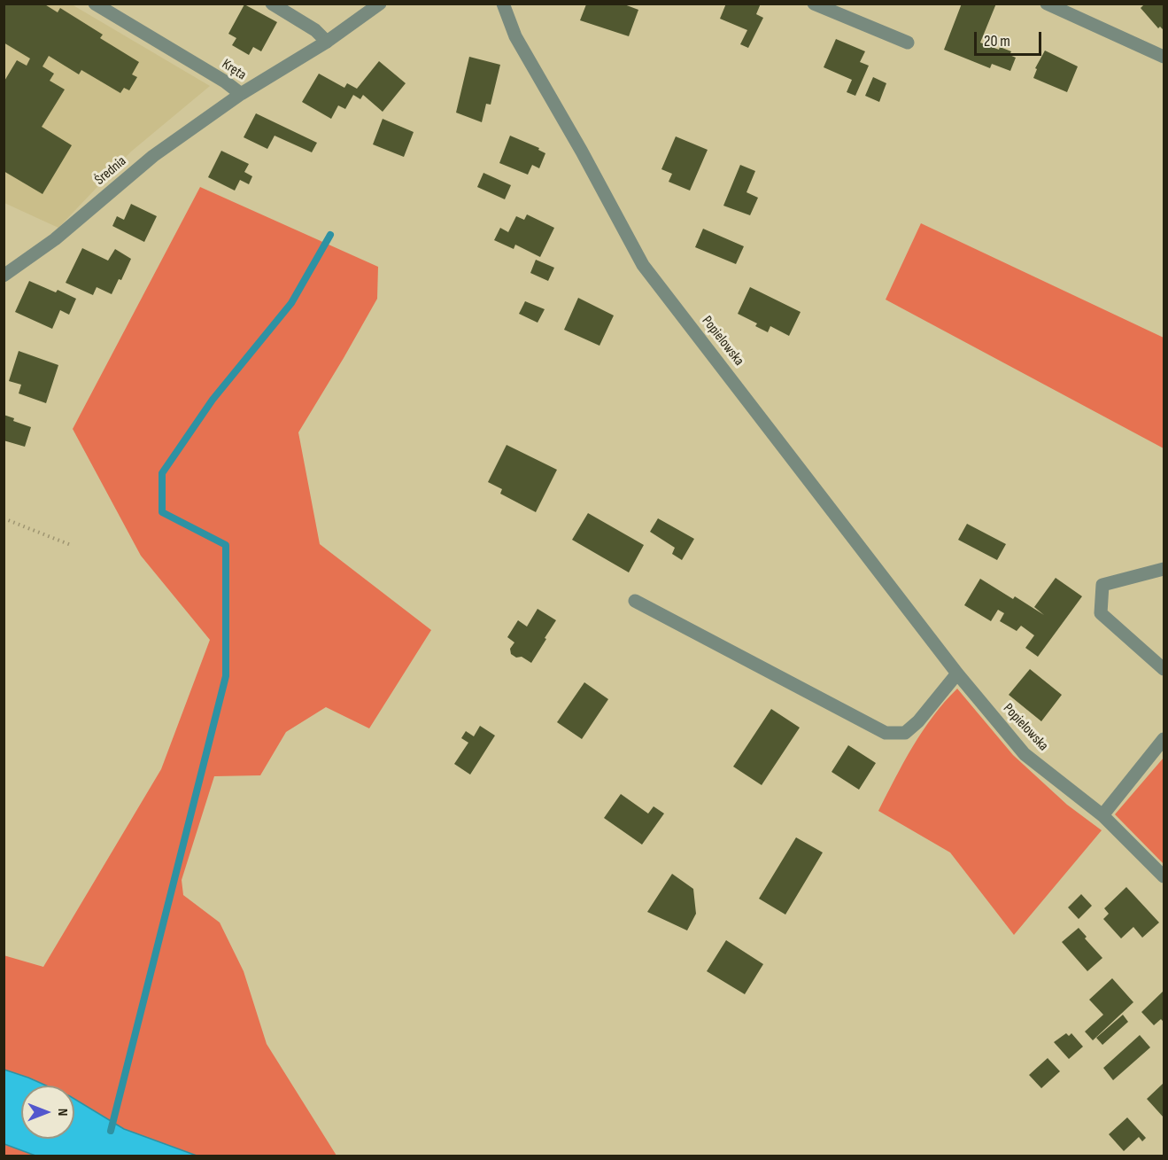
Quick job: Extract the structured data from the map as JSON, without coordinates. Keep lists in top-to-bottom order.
{
  "streets": {
    "street": ["Kręta", "Średnia", "Popielowska"]
  },
  "crossings": [
    ["Kręta", "Średnia"]
  ],
  "scale_bar": "20 m",
  "north": "right"
}
